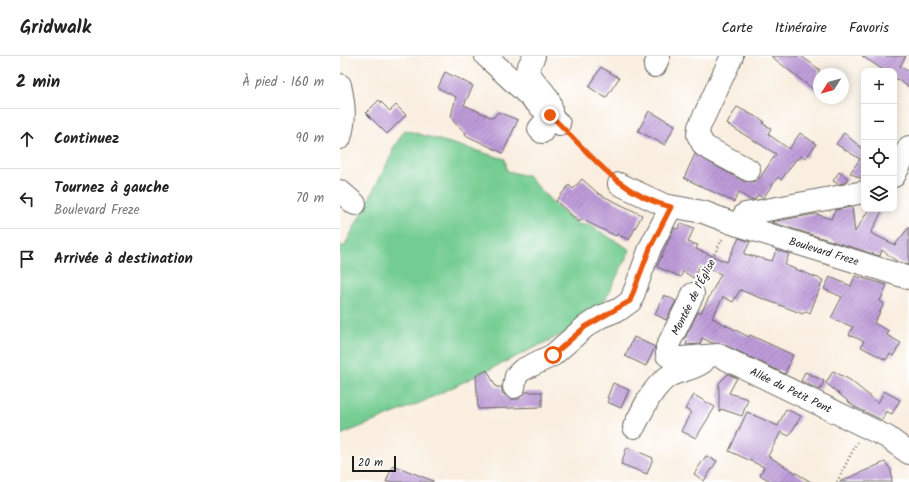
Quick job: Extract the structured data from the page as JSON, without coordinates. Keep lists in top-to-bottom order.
{
  "streets": {
    "street": ["Boulevard Freze", "Montée de l'Église", "Allée du Petit Pont"]
  },
  "crossings": [
    ["Boulevard Freze", "Montée de l'Église"],
    ["Montée de l'Église", "Allée du Petit Pont"]
  ],
  "scale_bar": "20 m",
  "north": "bottom left",
  "page": {
    "header": "Gridwalk",
    "nav": ["Carte", "Itinéraire", "Favoris"],
    "heading": ["2 min", "À pied · 160 m"],
    "map_buttons": ["+", "−"],
    "list": [
      ["Continuez", "90 m"],
      ["Tournez à gauche", "Boulevard Freze", "70 m"],
      "Arrivée à destination"
    ],
    "scale": "20 m"
  }
}
